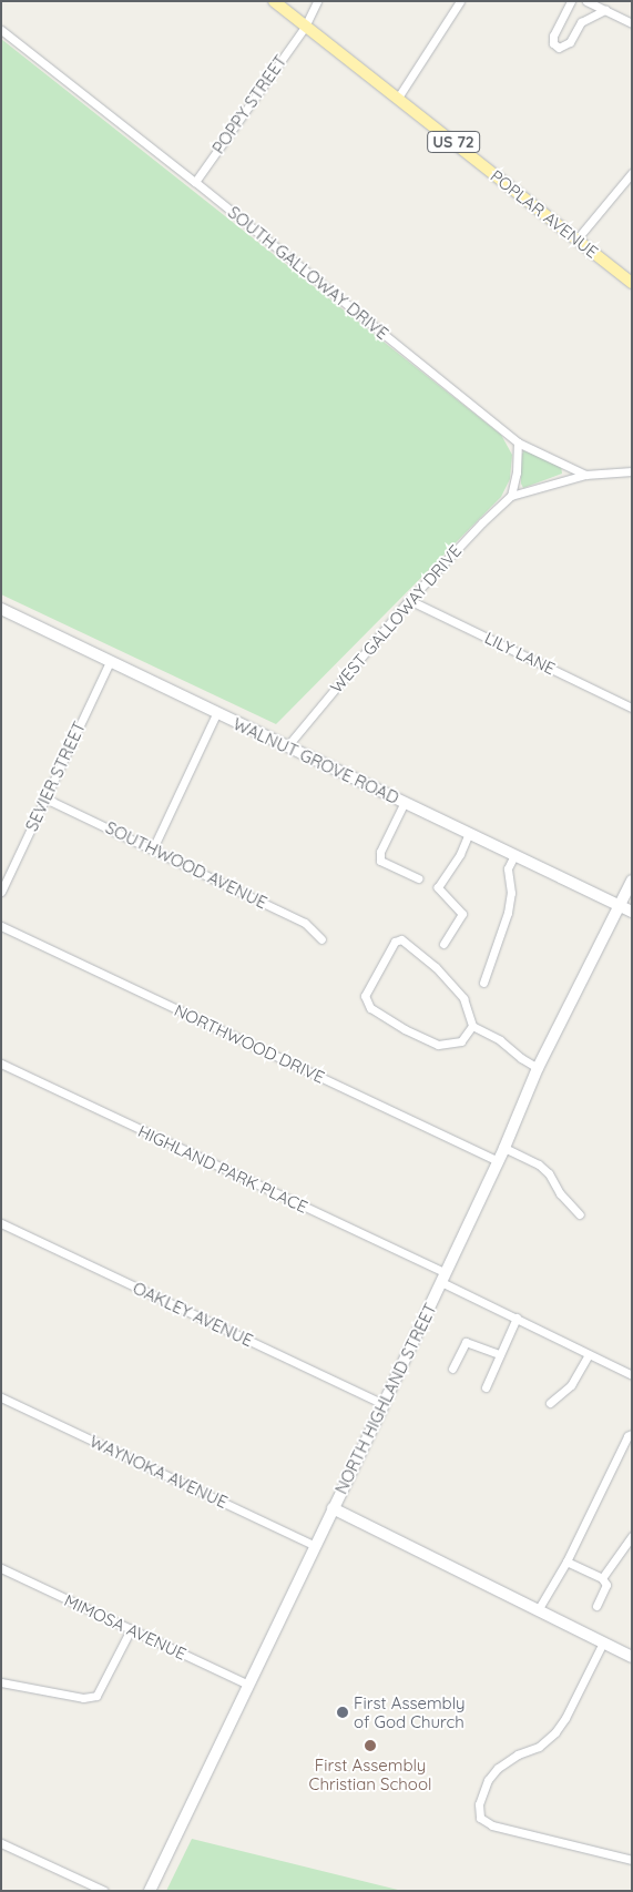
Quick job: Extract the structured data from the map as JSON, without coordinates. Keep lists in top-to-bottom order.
{
  "streets": {
    "main road": [
      "US 72",
      "POPLAR AVENUE",
      "WALNUT GROVE ROAD",
      "NORTH HIGHLAND STREET"
    ],
    "street": [
      "POPPY STREET",
      "SOUTH GALLOWAY DRIVE",
      "WEST GALLOWAY DRIVE",
      "LILY LANE",
      "SEVIER STREET",
      "SOUTHWOOD AVENUE",
      "NORTHWOOD DRIVE",
      "HIGHLAND PARK PLACE",
      "OAKLEY AVENUE",
      "WAYNOKA AVENUE",
      "MIMOSA AVENUE"
    ]
  },
  "crossings": [
    ["POPPY STREET", "POPLAR AVENUE"],
    ["POPPY STREET", "SOUTH GALLOWAY DRIVE"],
    ["SOUTH GALLOWAY DRIVE", "WEST GALLOWAY DRIVE"],
    ["WEST GALLOWAY DRIVE", "LILY LANE"],
    ["WEST GALLOWAY DRIVE", "WALNUT GROVE ROAD"],
    ["WALNUT GROVE ROAD", "SEVIER STREET"],
    ["WALNUT GROVE ROAD", "NORTH HIGHLAND STREET"],
    ["SEVIER STREET", "SOUTHWOOD AVENUE"],
    ["NORTHWOOD DRIVE", "NORTH HIGHLAND STREET"],
    ["HIGHLAND PARK PLACE", "NORTH HIGHLAND STREET"],
    ["OAKLEY AVENUE", "NORTH HIGHLAND STREET"],
    ["NORTH HIGHLAND STREET", "WAYNOKA AVENUE"],
    ["NORTH HIGHLAND STREET", "MIMOSA AVENUE"]
  ],
  "places": ["First Assembly of God Church", "First Assembly Christian School"]
}
